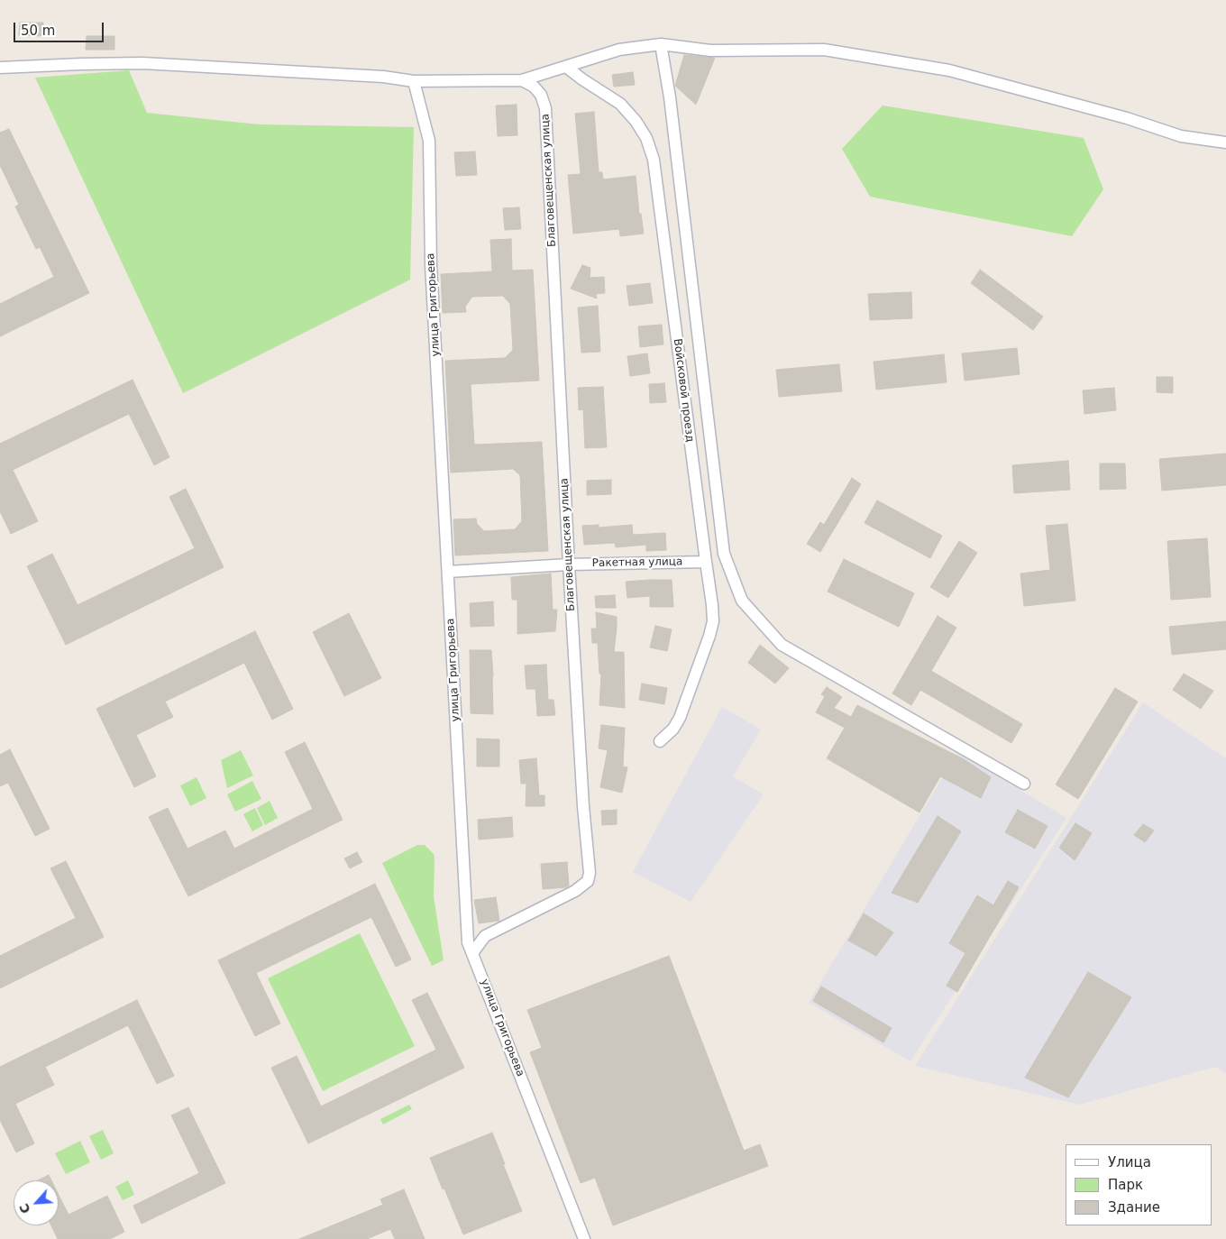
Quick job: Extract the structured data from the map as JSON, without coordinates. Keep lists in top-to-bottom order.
{
  "streets": {
    "street": [
      "Благовещенская улица",
      "улица Григорьева",
      "Войсковой проезд",
      "Ракетная улица"
    ]
  },
  "crossings": [
    ["Благовещенская улица", "улица Григорьева"],
    ["Благовещенская улица", "Ракетная улица"],
    ["улица Григорьева", "Ракетная улица"],
    ["Войсковой проезд", "Ракетная улица"]
  ],
  "legend": ["Улица", "Парк", "Здание"],
  "scale_bar": "50 m",
  "north": "bottom left"
}
